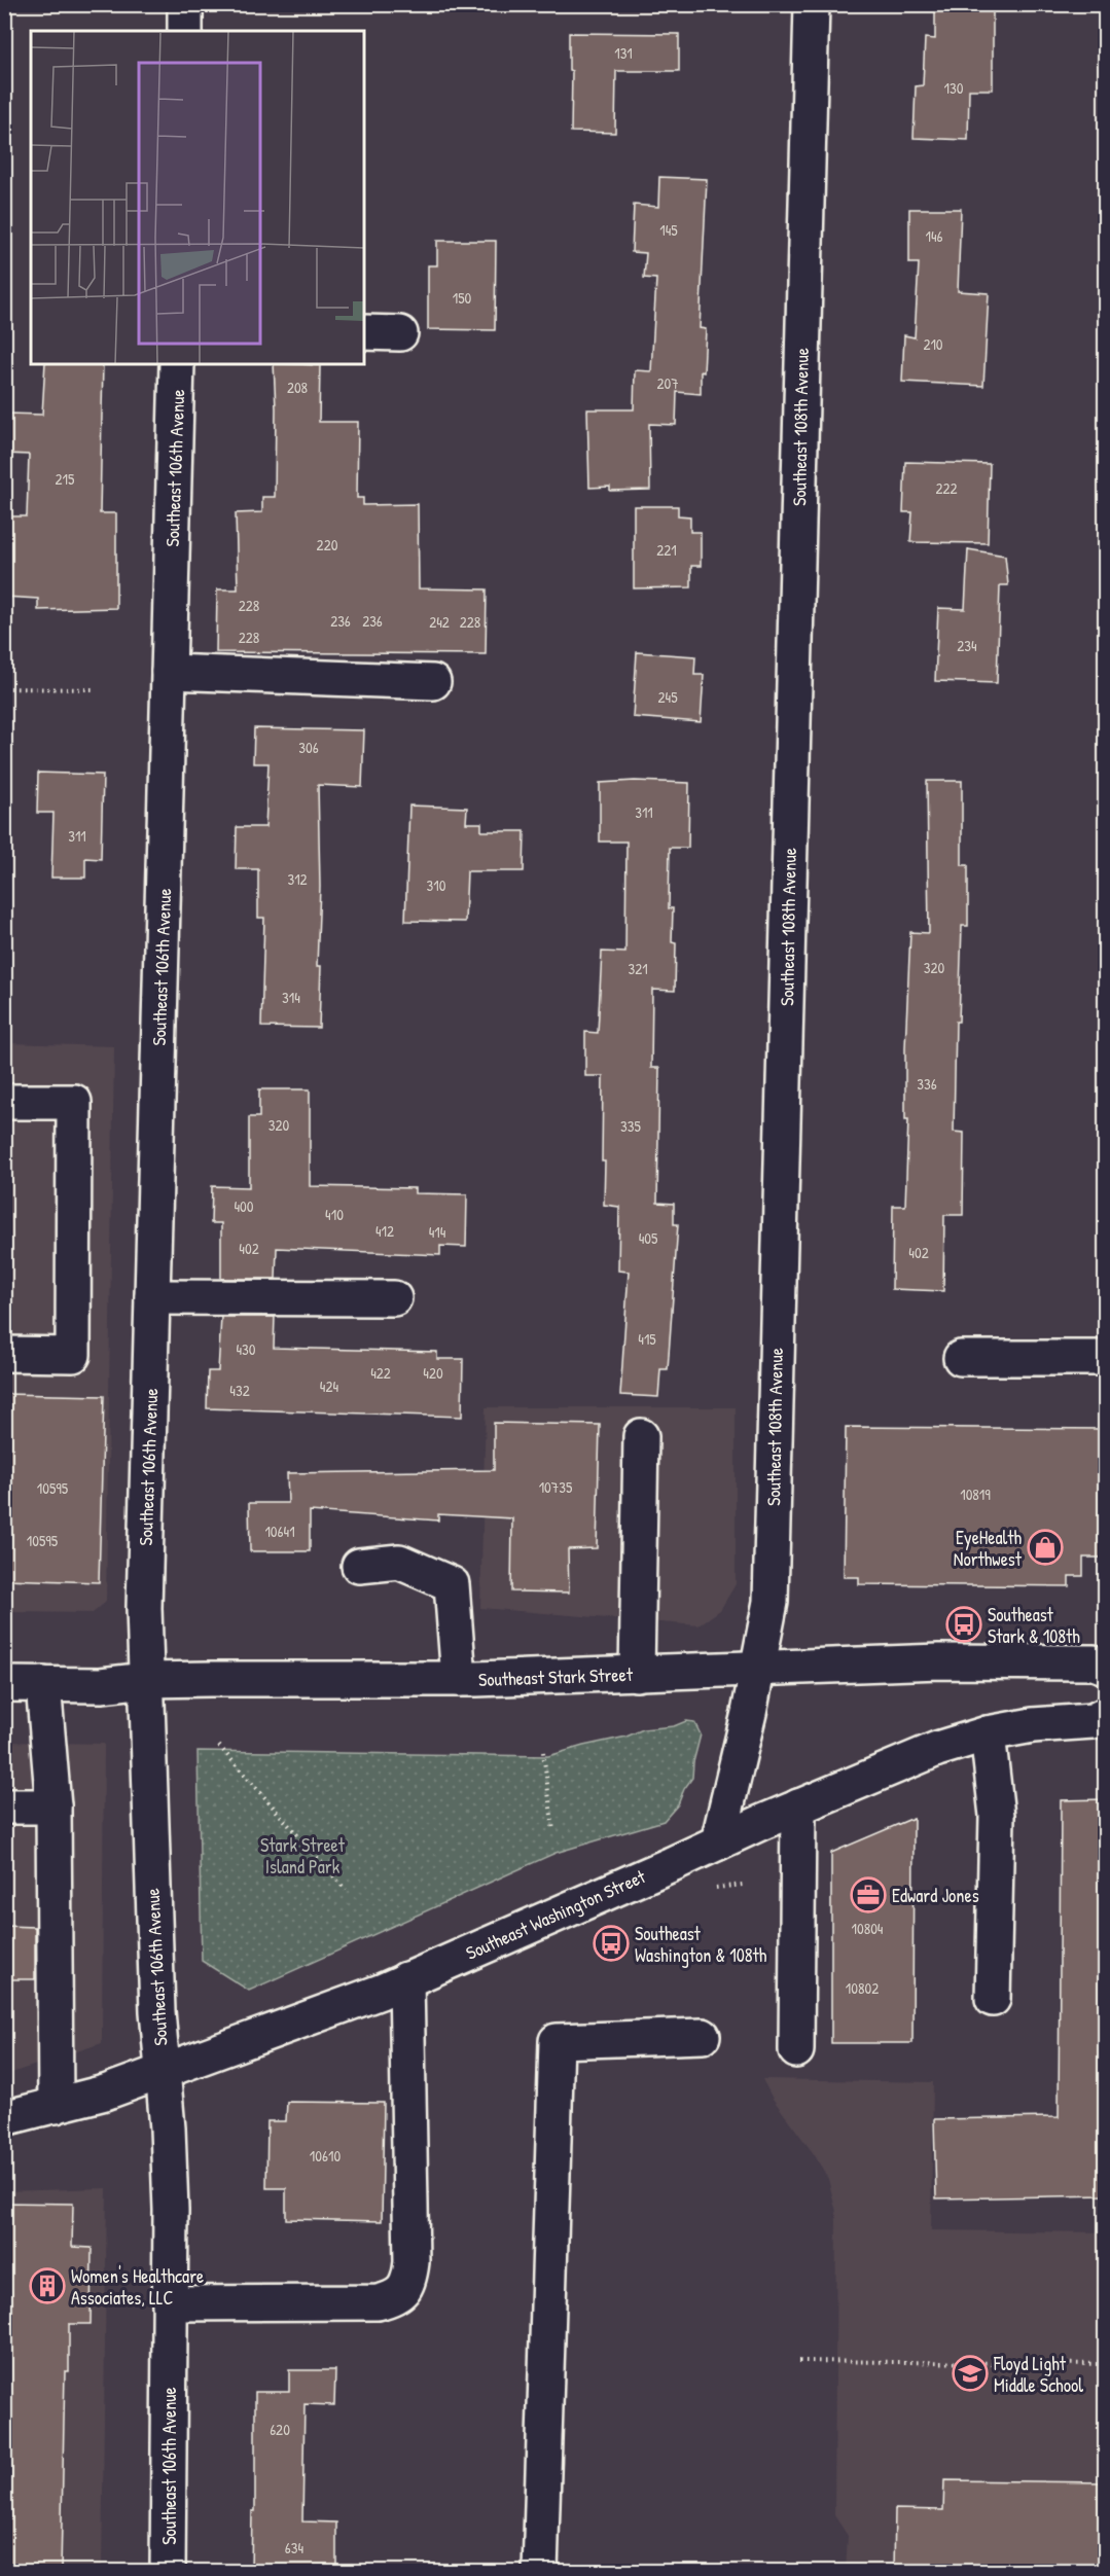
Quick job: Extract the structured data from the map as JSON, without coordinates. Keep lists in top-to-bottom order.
{
  "streets": {
    "street": [
      "Southeast 108th Avenue",
      "Southeast 106th Avenue",
      "Southeast Stark Street",
      "Southeast Washington Street"
    ]
  },
  "crossings": [
    ["Southeast 108th Avenue", "Southeast Stark Street"],
    ["Southeast 108th Avenue", "Southeast Washington Street"],
    ["Southeast 106th Avenue", "Southeast Stark Street"],
    ["Southeast 106th Avenue", "Southeast Washington Street"]
  ],
  "parks": ["Stark Street Island Park"],
  "places": {
    "shop": ["EyeHealth Northwest"],
    "bus stop": ["Southeast Stark & 108th", "Southeast Washington & 108th"],
    "office": ["Edward Jones"],
    "building": ["Women's Healthcare Associates, LLC"],
    "school or university": ["Floyd Light Middle School"]
  },
  "house_numbers": [
    "131",
    "130",
    "145",
    "146",
    "150",
    "210",
    "207",
    "208",
    "215",
    "222",
    "220",
    "221",
    "228",
    "236",
    "236",
    "242",
    "228",
    "228",
    "234",
    "245",
    "306",
    "311",
    "311",
    "312",
    "310",
    "320",
    "321",
    "314",
    "336",
    "320",
    "335",
    "400",
    "410",
    "412",
    "414",
    "405",
    "402",
    "402",
    "415",
    "430",
    "422",
    "420",
    "424",
    "432",
    "10735",
    "10595",
    "10819",
    "10641",
    "10595",
    "10804",
    "10802",
    "10610",
    "620",
    "634"
  ]
}
